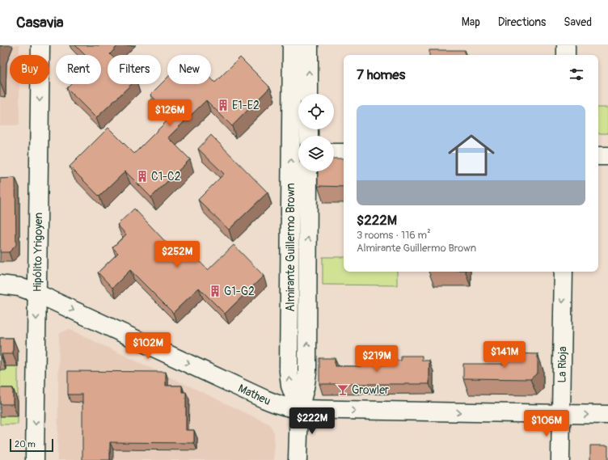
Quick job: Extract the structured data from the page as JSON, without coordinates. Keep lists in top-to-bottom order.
{
  "streets": {
    "street": [
      "Almirante Guillermo Brown",
      "Hipólito Yrigoyen",
      "La Rioja",
      "Matheu"
    ]
  },
  "crossings": [
    ["Almirante Guillermo Brown", "Matheu"],
    ["Hipólito Yrigoyen", "Matheu"],
    ["La Rioja", "Matheu"]
  ],
  "one_way": [
    "Almirante Guillermo Brown",
    "Hipólito Yrigoyen",
    "La Rioja",
    "Matheu"
  ],
  "places": {
    "building": ["E1-E2", "C1-C2", "G1-G2"],
    "bar": ["Growler"]
  },
  "scale_bar": "20 m",
  "page": {
    "header": "Casavia",
    "nav": ["Map", "Directions", "Saved"],
    "chip": [
      "Buy",
      "Rent",
      "Filters",
      "New"
    ],
    "heading": "7 homes",
    "list": [
      {
        "name": "$222M",
        "note": "3 rooms · 116 m² · Almirante Guillermo Brown"
      }
    ],
    "price": [
      "$126M",
      "$252M",
      "$102M",
      "$141M",
      "$219M",
      "$222M",
      "$106M"
    ],
    "scale": "20 m"
  }
}
